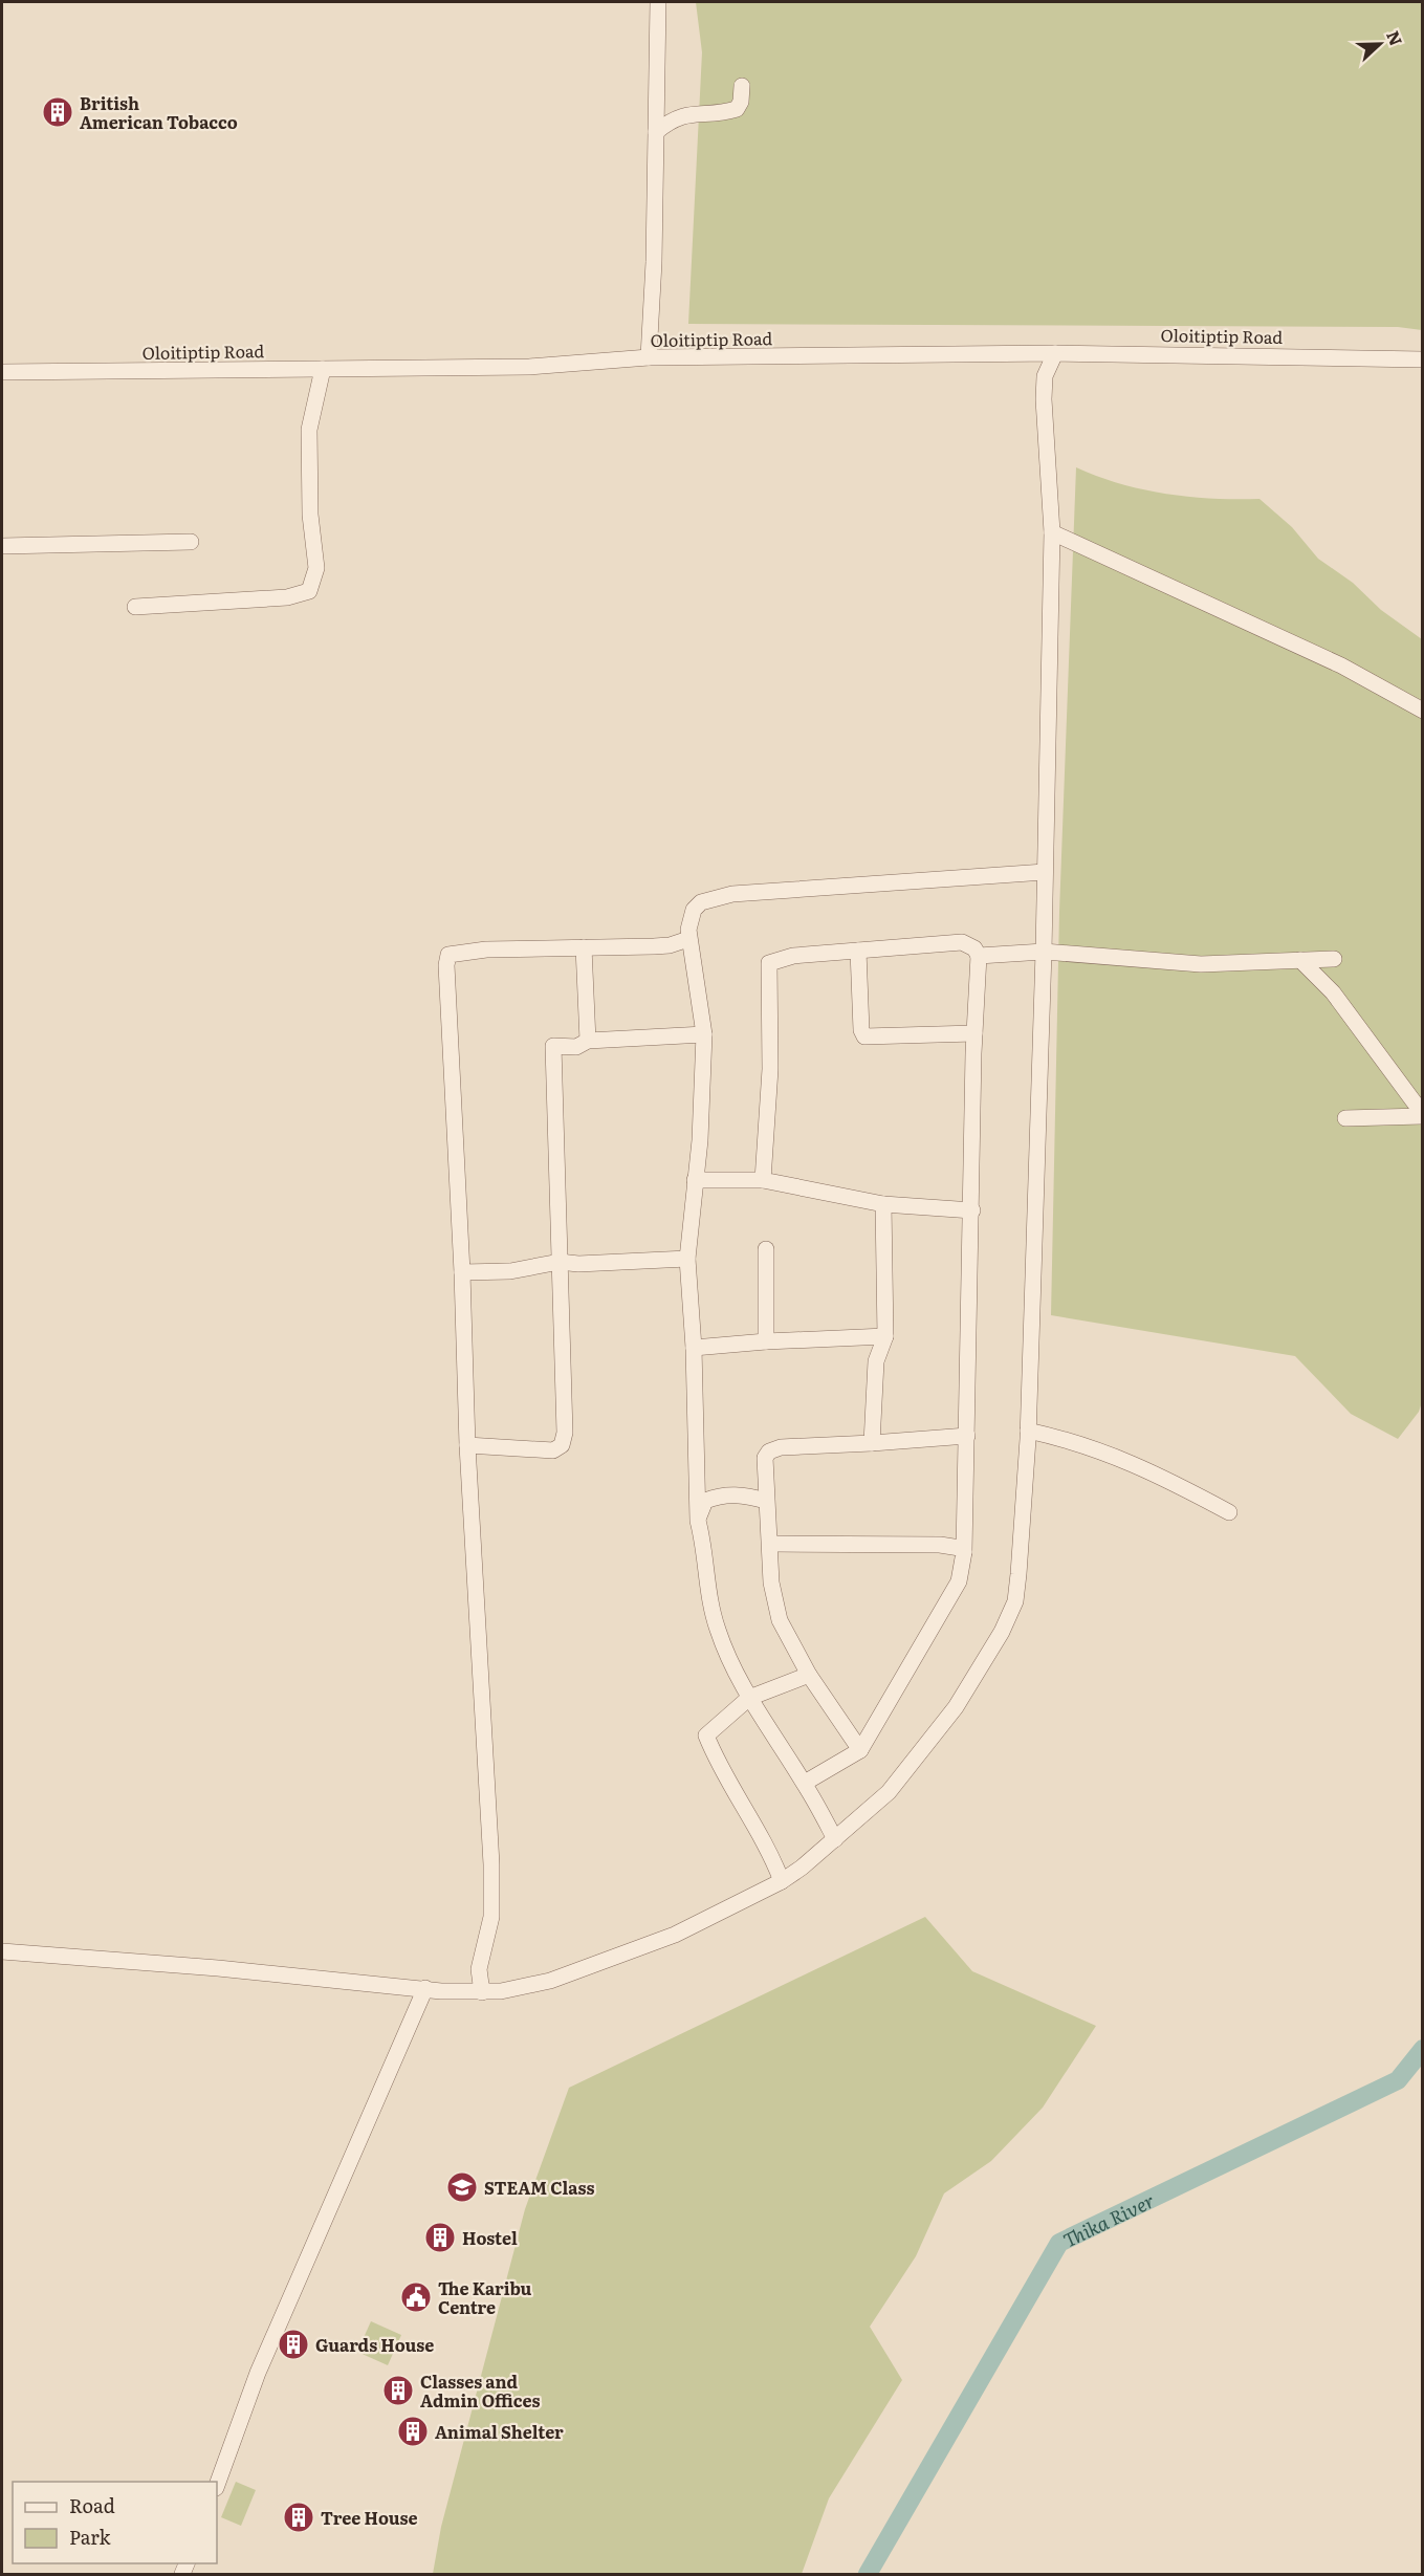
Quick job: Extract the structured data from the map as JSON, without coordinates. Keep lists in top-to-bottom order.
{
  "streets": {
    "street": ["Oloitiptip Road"]
  },
  "water": ["Thika River"],
  "places": {
    "building": [
      "British American Tobacco",
      "Hostel",
      "Guards House",
      "Classes and Admin Offices",
      "Animal Shelter",
      "Tree House"
    ],
    "school or university": ["STEAM Class"],
    "public building": ["The Karibu Centre"]
  },
  "legend": ["Road", "Park"],
  "north": "right"
}
